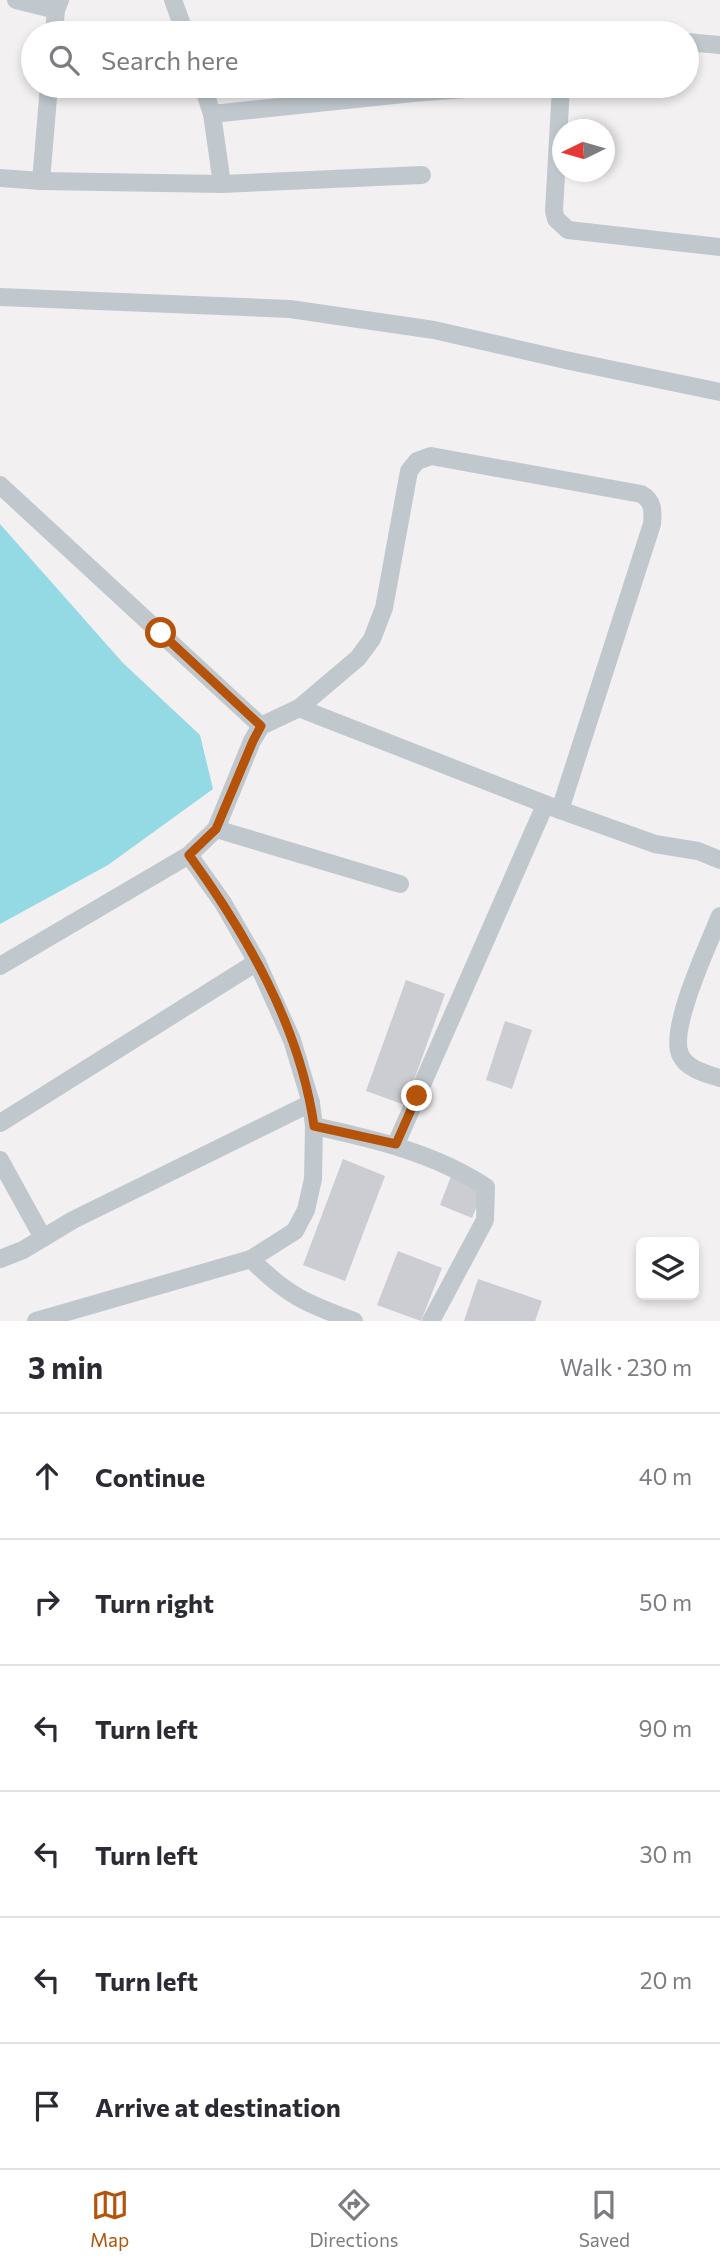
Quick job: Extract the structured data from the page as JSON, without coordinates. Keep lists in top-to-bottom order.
{
  "north": "left",
  "page": {
    "search": "Search here",
    "heading": ["3 min", "Walk · 230 m"],
    "list": [
      ["Continue", "40 m"],
      ["Turn right", "50 m"],
      ["Turn left", "90 m"],
      ["Turn left", "30 m"],
      ["Turn left", "20 m"],
      "Arrive at destination"
    ],
    "nav": ["Map", "Directions", "Saved"]
  }
}
